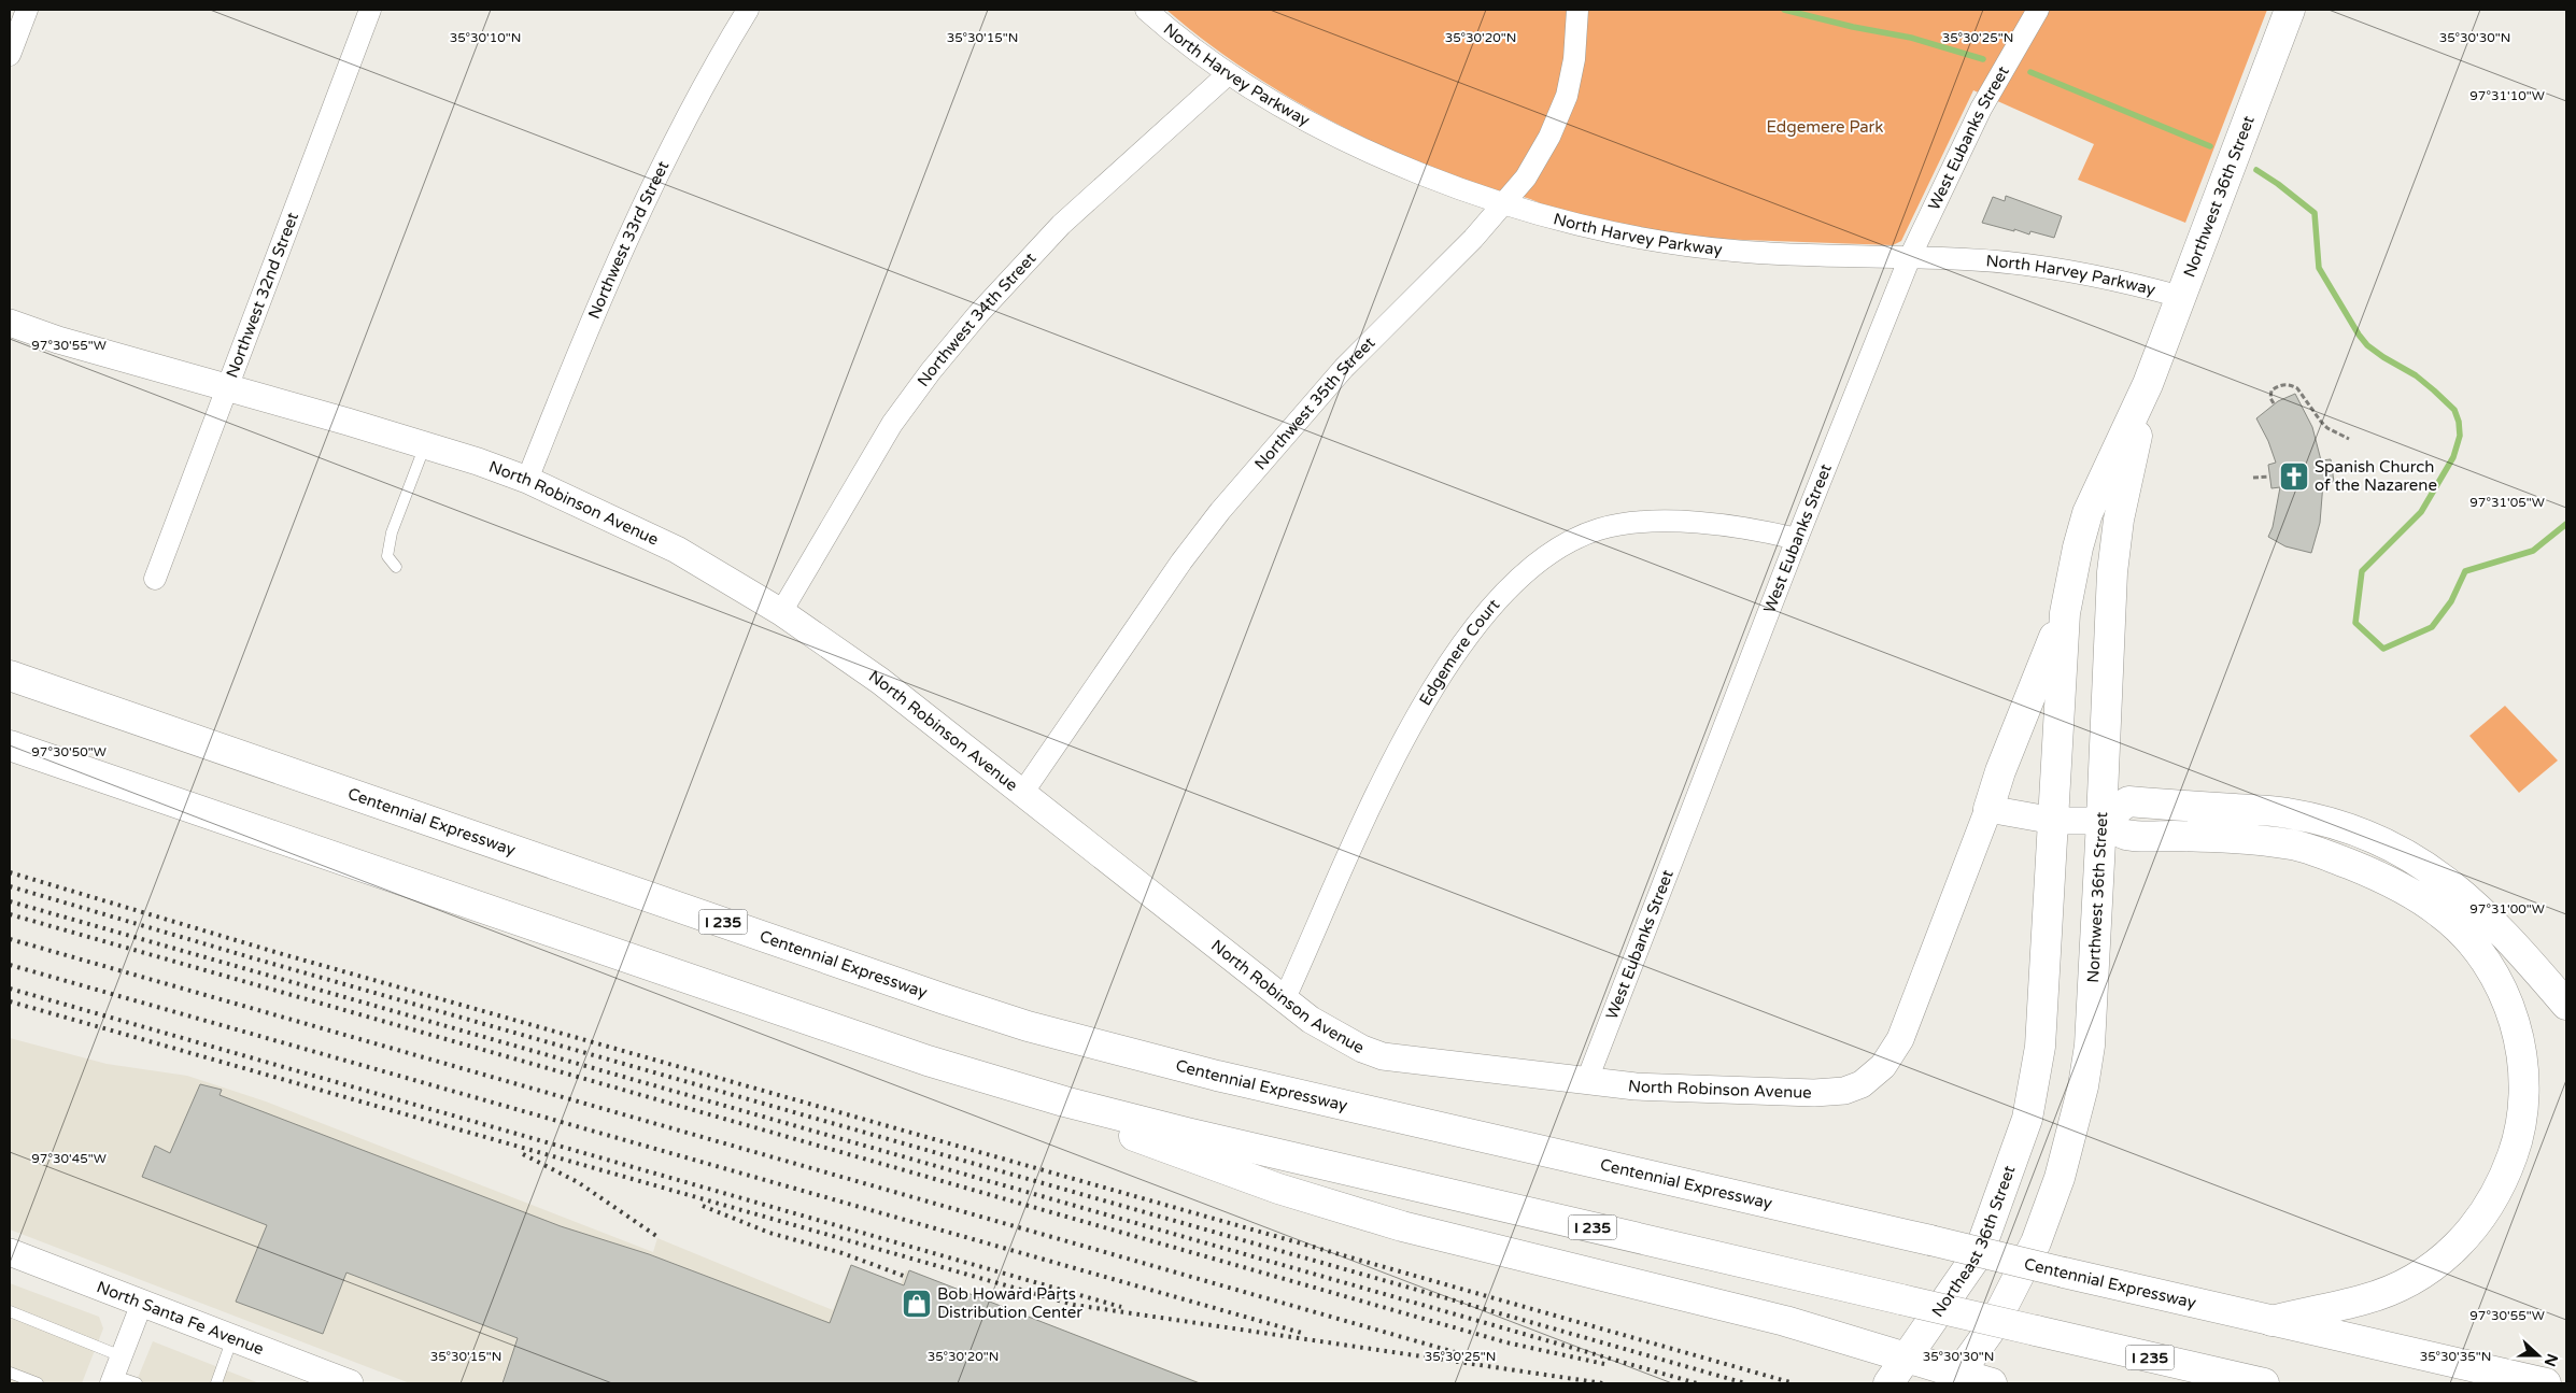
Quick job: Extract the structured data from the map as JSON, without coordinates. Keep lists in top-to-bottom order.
{
  "streets": {
    "main road": [
      "Northwest 36th Street",
      "Centennial Expressway",
      "I 235",
      "Northeast 36th Street"
    ],
    "street": [
      "North Harvey Parkway",
      "West Eubanks Street",
      "Northwest 33rd Street",
      "Northwest 32nd Street",
      "Northwest 34th Street",
      "Northwest 35th Street",
      "North Robinson Avenue",
      "Edgemere Court",
      "North Santa Fe Avenue"
    ]
  },
  "crossings": [
    ["North Harvey Parkway", "West Eubanks Street"],
    ["North Harvey Parkway", "Northwest 36th Street"],
    ["North Harvey Parkway", "Northwest 34th Street"],
    ["North Harvey Parkway", "Northwest 35th Street"],
    ["West Eubanks Street", "North Robinson Avenue"],
    ["West Eubanks Street", "Edgemere Court"],
    ["Northwest 36th Street", "Northeast 36th Street"],
    ["Northwest 33rd Street", "North Robinson Avenue"],
    ["Northwest 32nd Street", "North Robinson Avenue"],
    ["Northwest 34th Street", "North Robinson Avenue"],
    ["Northwest 35th Street", "North Robinson Avenue"],
    ["North Robinson Avenue", "Edgemere Court"]
  ],
  "parks": ["Edgemere Park"],
  "places": {
    "church": ["Spanish Church of the Nazarene"],
    "shop": ["Bob Howard Parts Distribution Center"]
  },
  "north": "right",
  "coordinates": [
    "35°30'10\"N",
    "35°30'15\"N",
    "35°30'20\"N",
    "35°30'25\"N",
    "35°30'30\"N",
    "97°31'10\"W",
    "97°30'55\"W",
    "97°31'05\"W",
    "97°30'50\"W",
    "97°31'00\"W",
    "97°30'45\"W",
    "35°30'35\"N"
  ]
}
